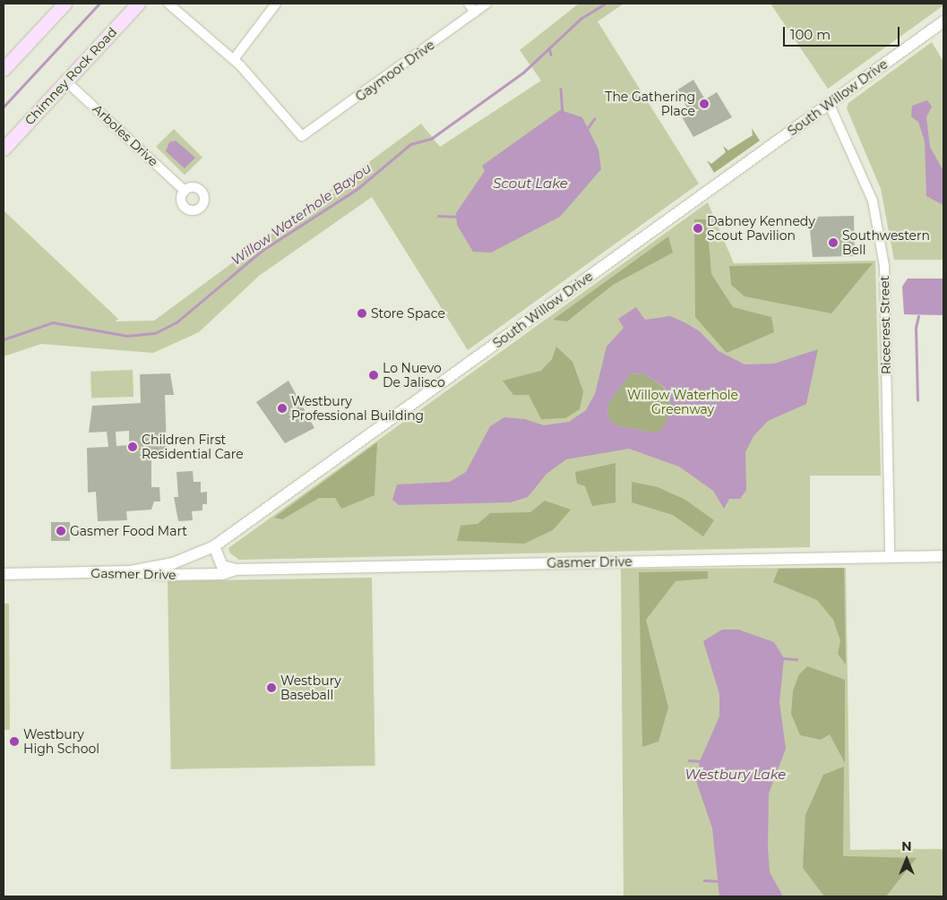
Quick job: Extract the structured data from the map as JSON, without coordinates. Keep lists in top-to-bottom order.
{
  "streets": {
    "main road": ["Chimney Rock Road"],
    "street": [
      "Gaymoor Drive",
      "South Willow Drive",
      "Arboles Drive",
      "Ricecrest Street",
      "Gasmer Drive"
    ]
  },
  "crossings": [
    ["Chimney Rock Road", "Arboles Drive"],
    ["South Willow Drive", "Ricecrest Street"],
    ["South Willow Drive", "Gasmer Drive"],
    ["Ricecrest Street", "Gasmer Drive"]
  ],
  "water": ["Scout Lake", "Willow Waterhole Bayou", "Westbury Lake"],
  "parks": ["Willow Waterhole Greenway"],
  "places": [
    "The Gathering Place",
    "Dabney Kennedy Scout Pavilion",
    "Southwestern Bell",
    "Store Space",
    "Lo Nuevo De Jalisco",
    "Westbury Professional Building",
    "Children First Residential Care",
    "Gasmer Food Mart",
    "Westbury Baseball",
    "Westbury High School"
  ],
  "scale_bar": "100 m",
  "north": "top"
}
